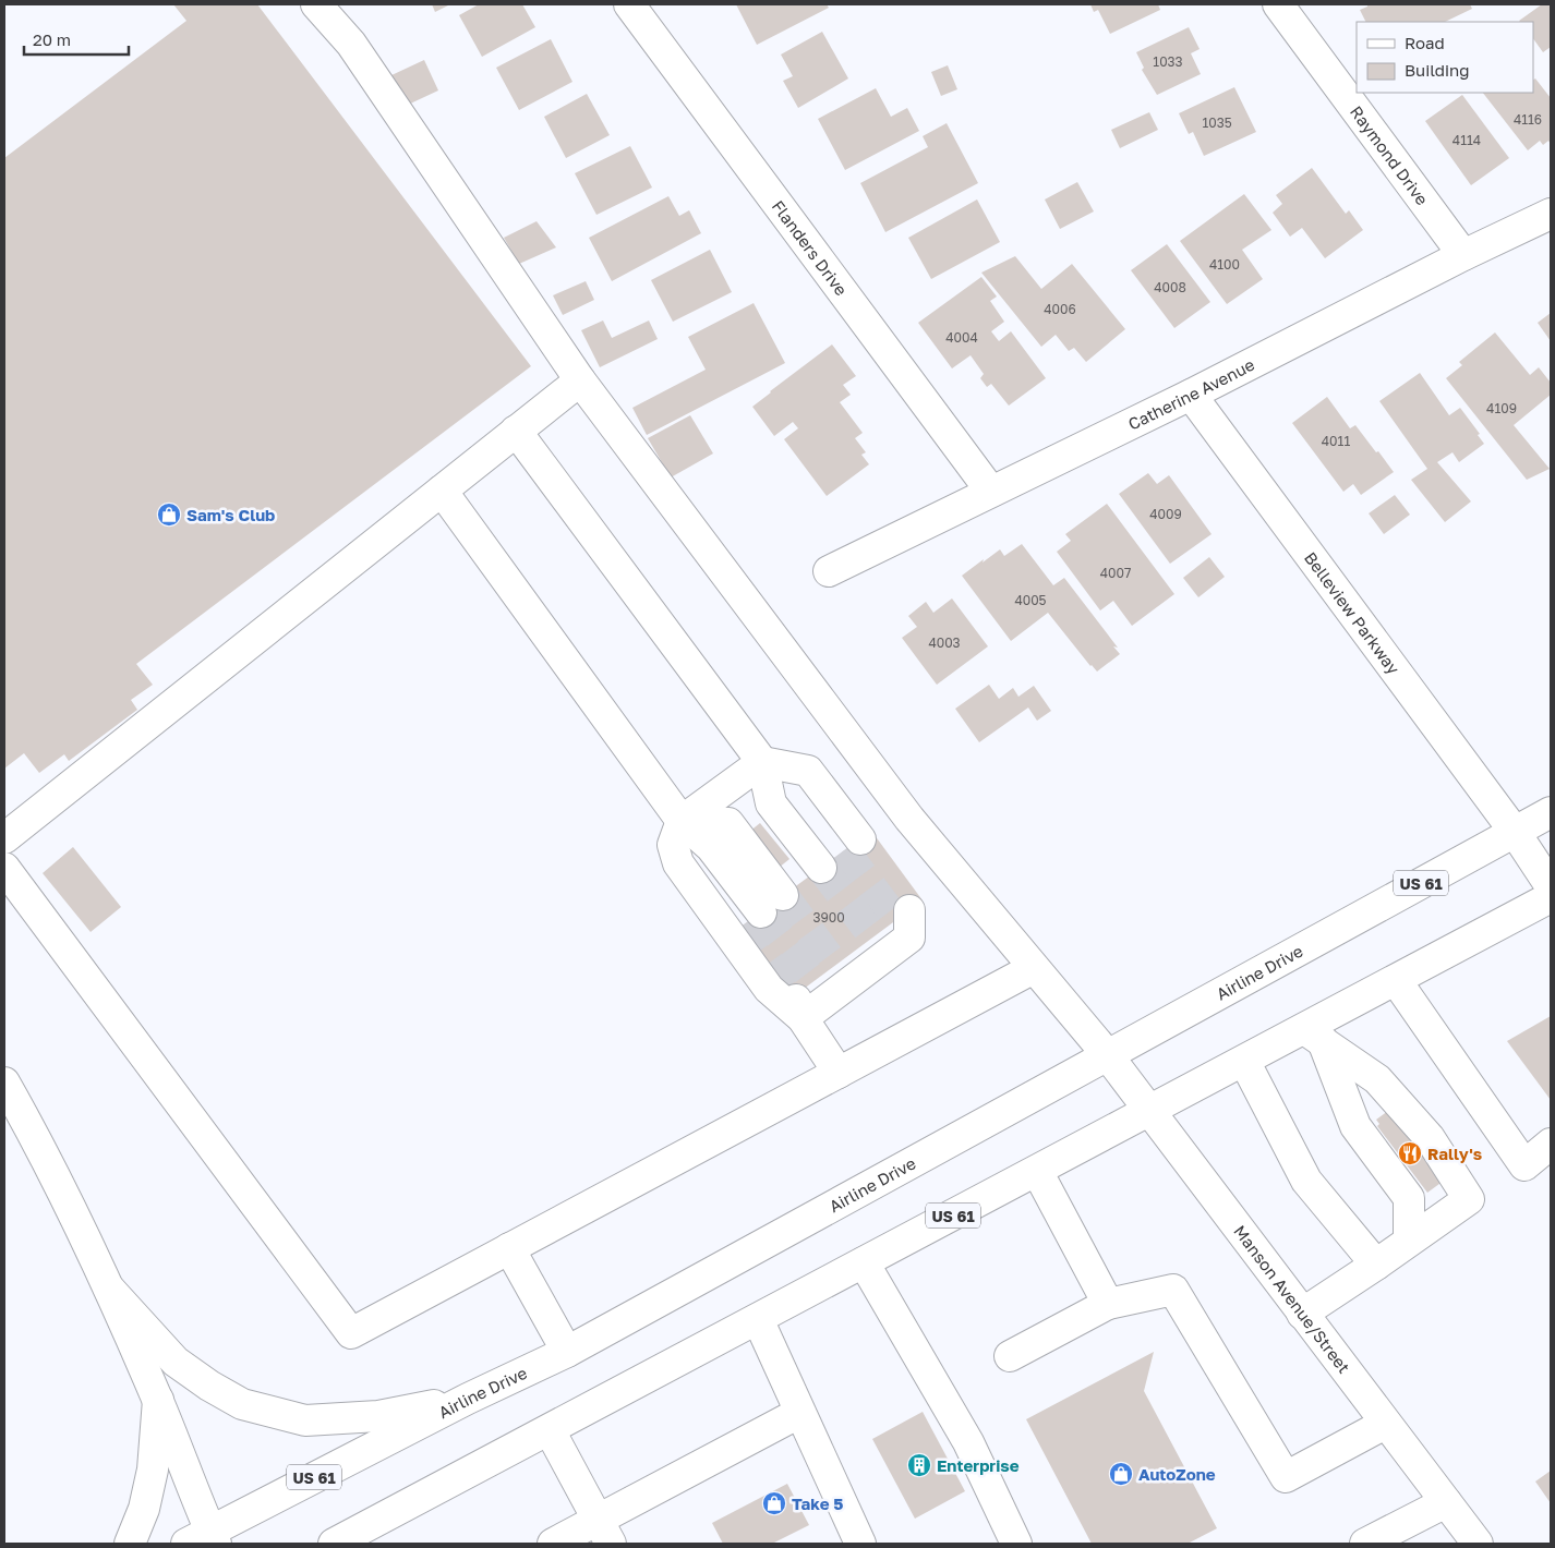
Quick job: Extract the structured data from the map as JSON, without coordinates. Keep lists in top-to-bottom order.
{
  "streets": {
    "main road": [
      "Raymond Drive",
      "Flanders Drive",
      "Catherine Avenue",
      "Belleview Parkway",
      "US 61",
      "Airline Drive",
      "Manson Avenue/Street"
    ]
  },
  "crossings": [
    ["Raymond Drive", "Catherine Avenue"],
    ["Flanders Drive", "Catherine Avenue"],
    ["Catherine Avenue", "Belleview Parkway"],
    ["Belleview Parkway", "Airline Drive"],
    ["US 61", "Manson Avenue/Street"],
    ["Airline Drive", "Manson Avenue/Street"]
  ],
  "places": {
    "shop": ["Sam's Club", "AutoZone", "Take 5"],
    "restaurant": ["Rally's"],
    "building": ["Enterprise"]
  },
  "house_numbers": [
    "1033",
    "4116",
    "1035",
    "4114",
    "4100",
    "4008",
    "4006",
    "4004",
    "4109",
    "4011",
    "4009",
    "4007",
    "4005",
    "4003",
    "3900"
  ],
  "legend": ["Road", "Building"],
  "scale_bar": "20 m"
}
